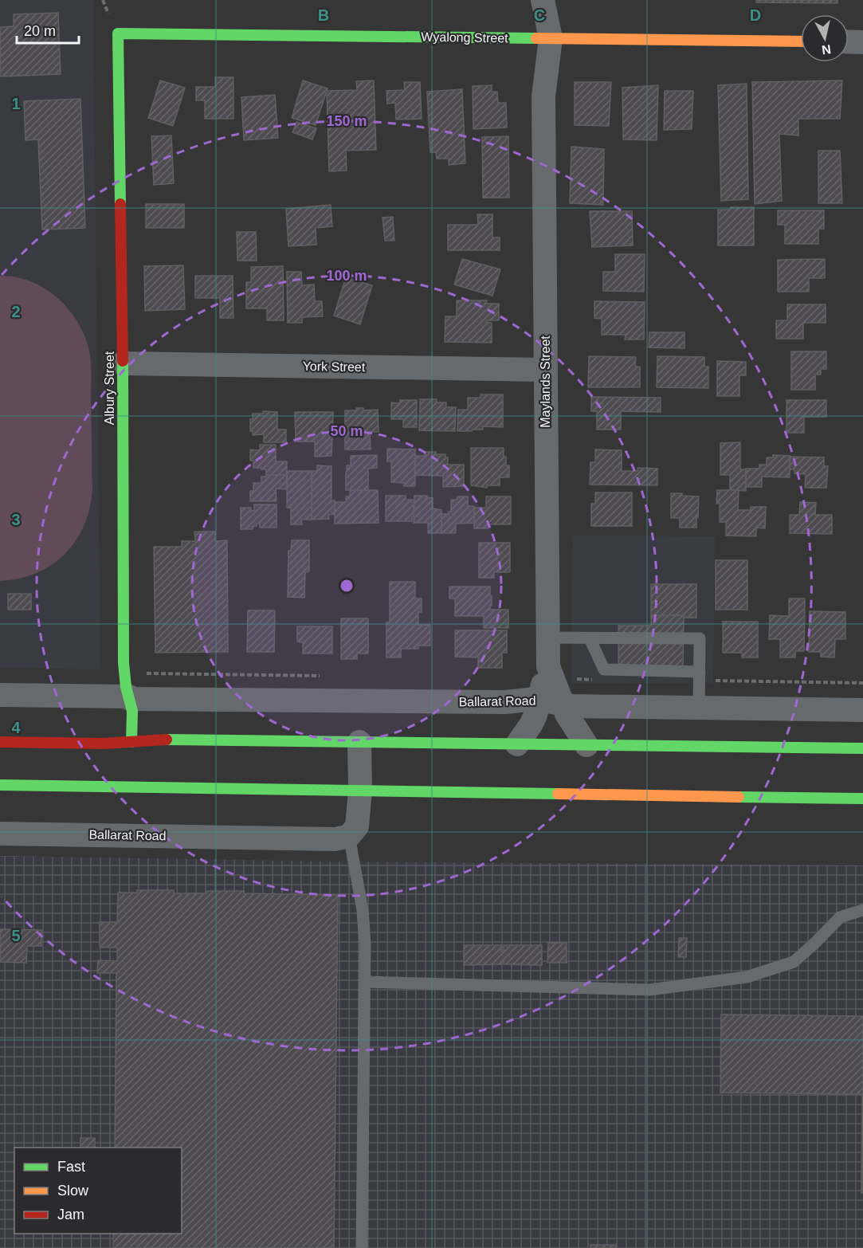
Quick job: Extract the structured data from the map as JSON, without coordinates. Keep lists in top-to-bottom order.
{
  "streets": {
    "main road": ["Wyalong Street", "Albury Street"],
    "street": ["York Street", "Maylands Street", "Ballarat Road"]
  },
  "crossings": [
    ["Wyalong Street", "Maylands Street"],
    ["Wyalong Street", "Albury Street"],
    ["York Street", "Maylands Street"],
    ["York Street", "Albury Street"],
    ["Maylands Street", "Ballarat Road"],
    ["Albury Street", "Ballarat Road"]
  ],
  "legend": ["Fast", "Slow", "Jam"],
  "scale_bar": "20 m",
  "north": "bottom",
  "grid": {
    "columns": ["B", "C", "D"],
    "rows": [
      "1",
      "2",
      "3",
      "4",
      "5"
    ]
  },
  "rings": ["150 m", "100 m", "50 m"]
}
